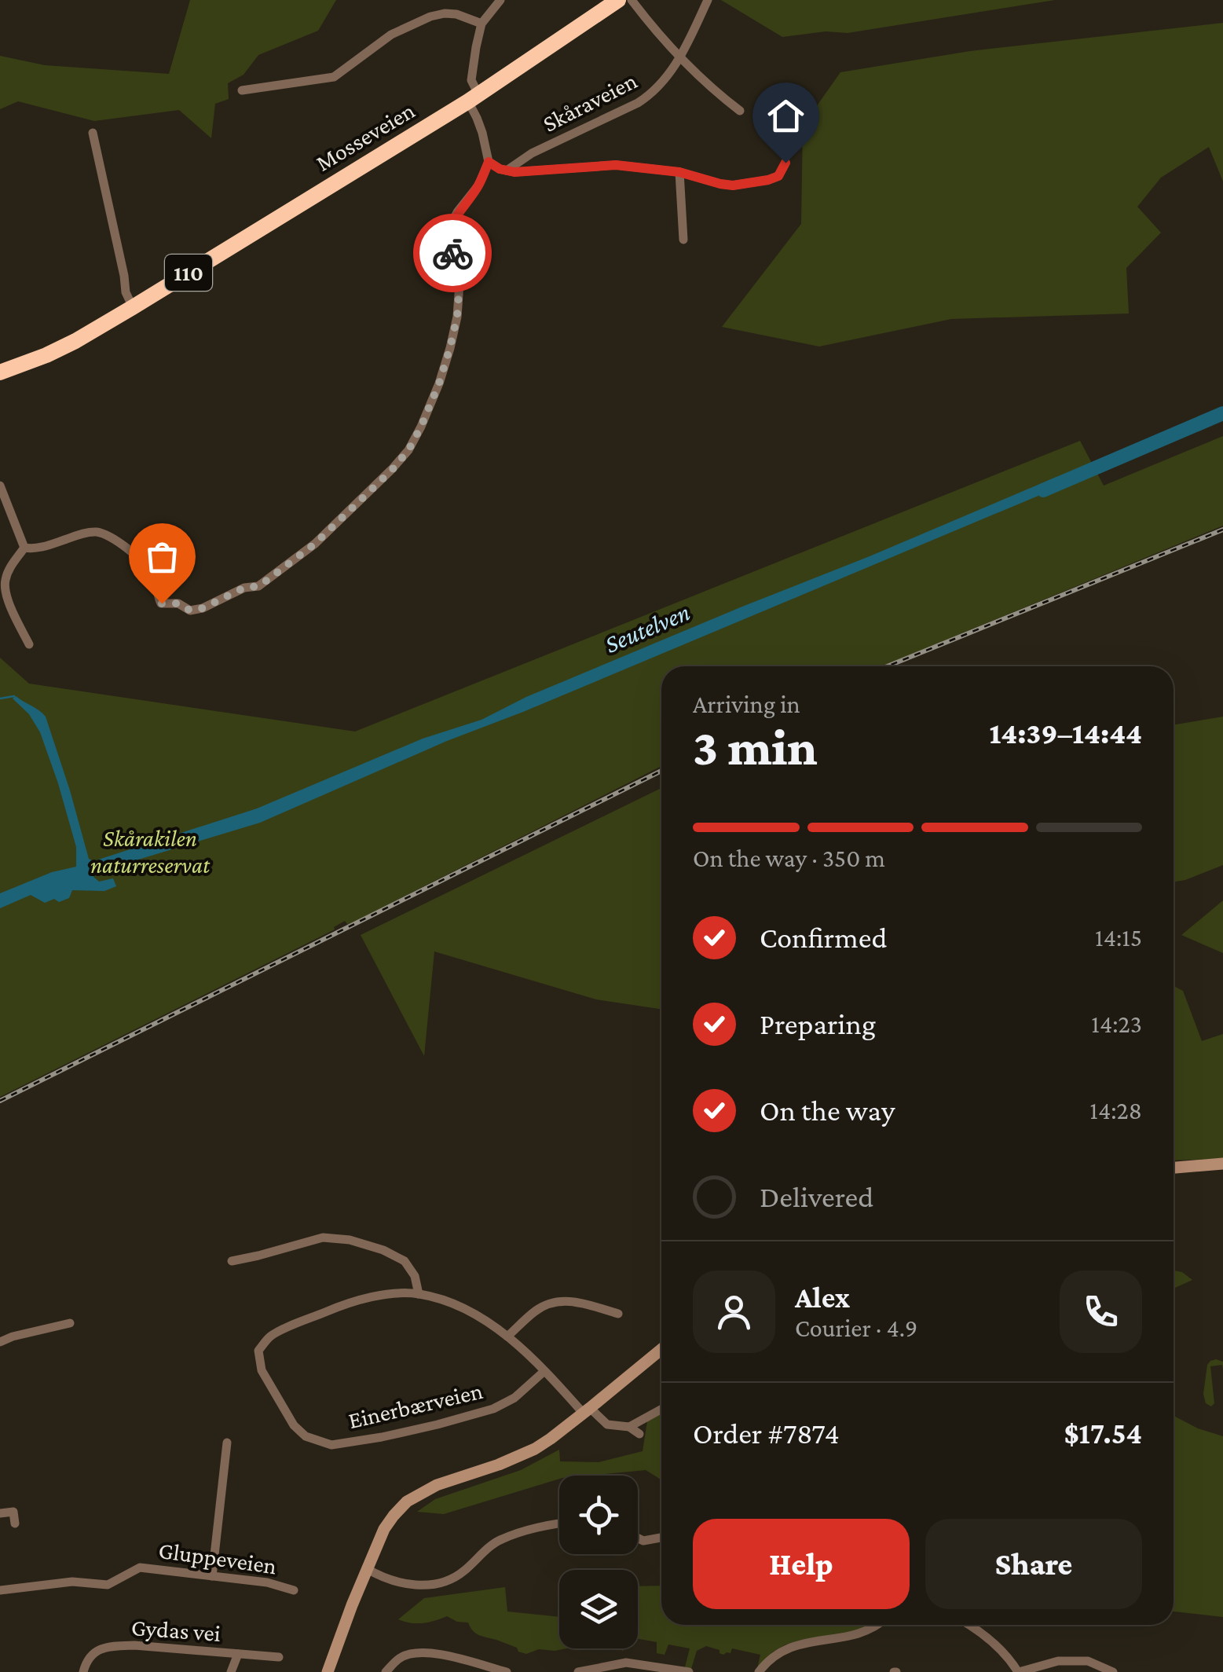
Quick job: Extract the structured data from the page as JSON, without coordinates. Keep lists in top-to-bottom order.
{
  "streets": {
    "highway": ["Mosseveien", "110"],
    "street": [
      "Skåraveien",
      "Einerbærveien",
      "Gluppeveien",
      "Gydas vei"
    ]
  },
  "water": ["Seutelven"],
  "parks": ["Skårakilen naturreservat"],
  "page": {
    "heading": ["3 min", "Arriving in", "14:39–14:44"],
    "panel": [
      "Alex",
      "Courier · 4.9",
      "Order #7874",
      "$17.54"
    ],
    "bar": "On the way · 350 m",
    "list": [
      ["Confirmed", "14:15"],
      ["Preparing", "14:23"],
      ["On the way", "14:28"],
      "Delivered"
    ],
    "buttons": ["Help", "Share"]
  }
}
